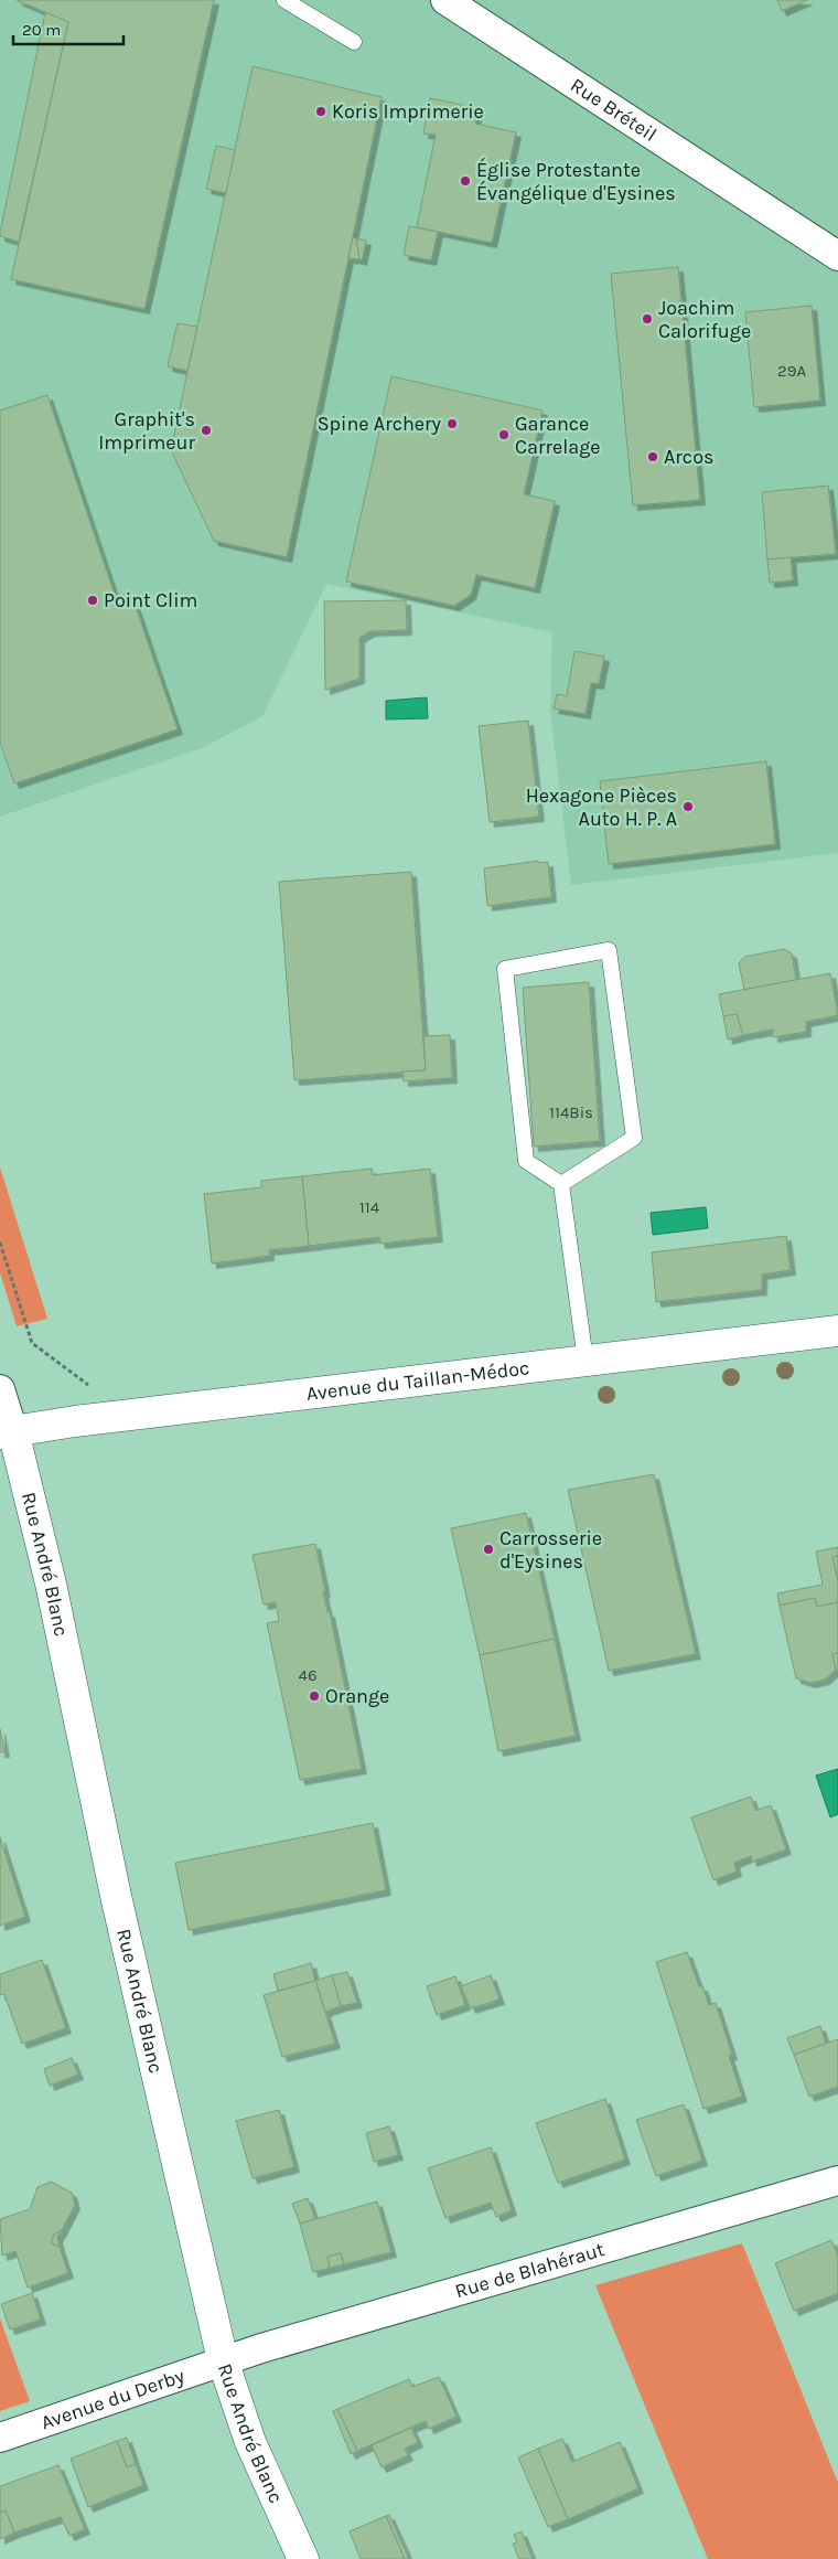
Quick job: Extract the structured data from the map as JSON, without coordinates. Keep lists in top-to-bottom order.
{
  "streets": {
    "street": [
      "Rue Bréteil",
      "Avenue du Taillan-Médoc",
      "Rue André Blanc",
      "Rue de Blahéraut",
      "Avenue du Derby"
    ]
  },
  "crossings": [
    ["Avenue du Taillan-Médoc", "Rue André Blanc"],
    ["Rue André Blanc", "Rue de Blahéraut"],
    ["Rue André Blanc", "Avenue du Derby"],
    ["Rue de Blahéraut", "Avenue du Derby"]
  ],
  "places": [
    "Koris Imprimerie",
    "Église Protestante Évangélique d'Eysines",
    "Joachim Calorifuge",
    "Spine Archery",
    "Graphit's Imprimeur",
    "Garance Carrelage",
    "Arcos",
    "Point Clim",
    "Hexagone Pièces Auto H. P. A",
    "Carrosserie d'Eysines",
    "Orange"
  ],
  "house_numbers": [
    "29A",
    "114Bis",
    "114",
    "46"
  ],
  "scale_bar": "20 m"
}
